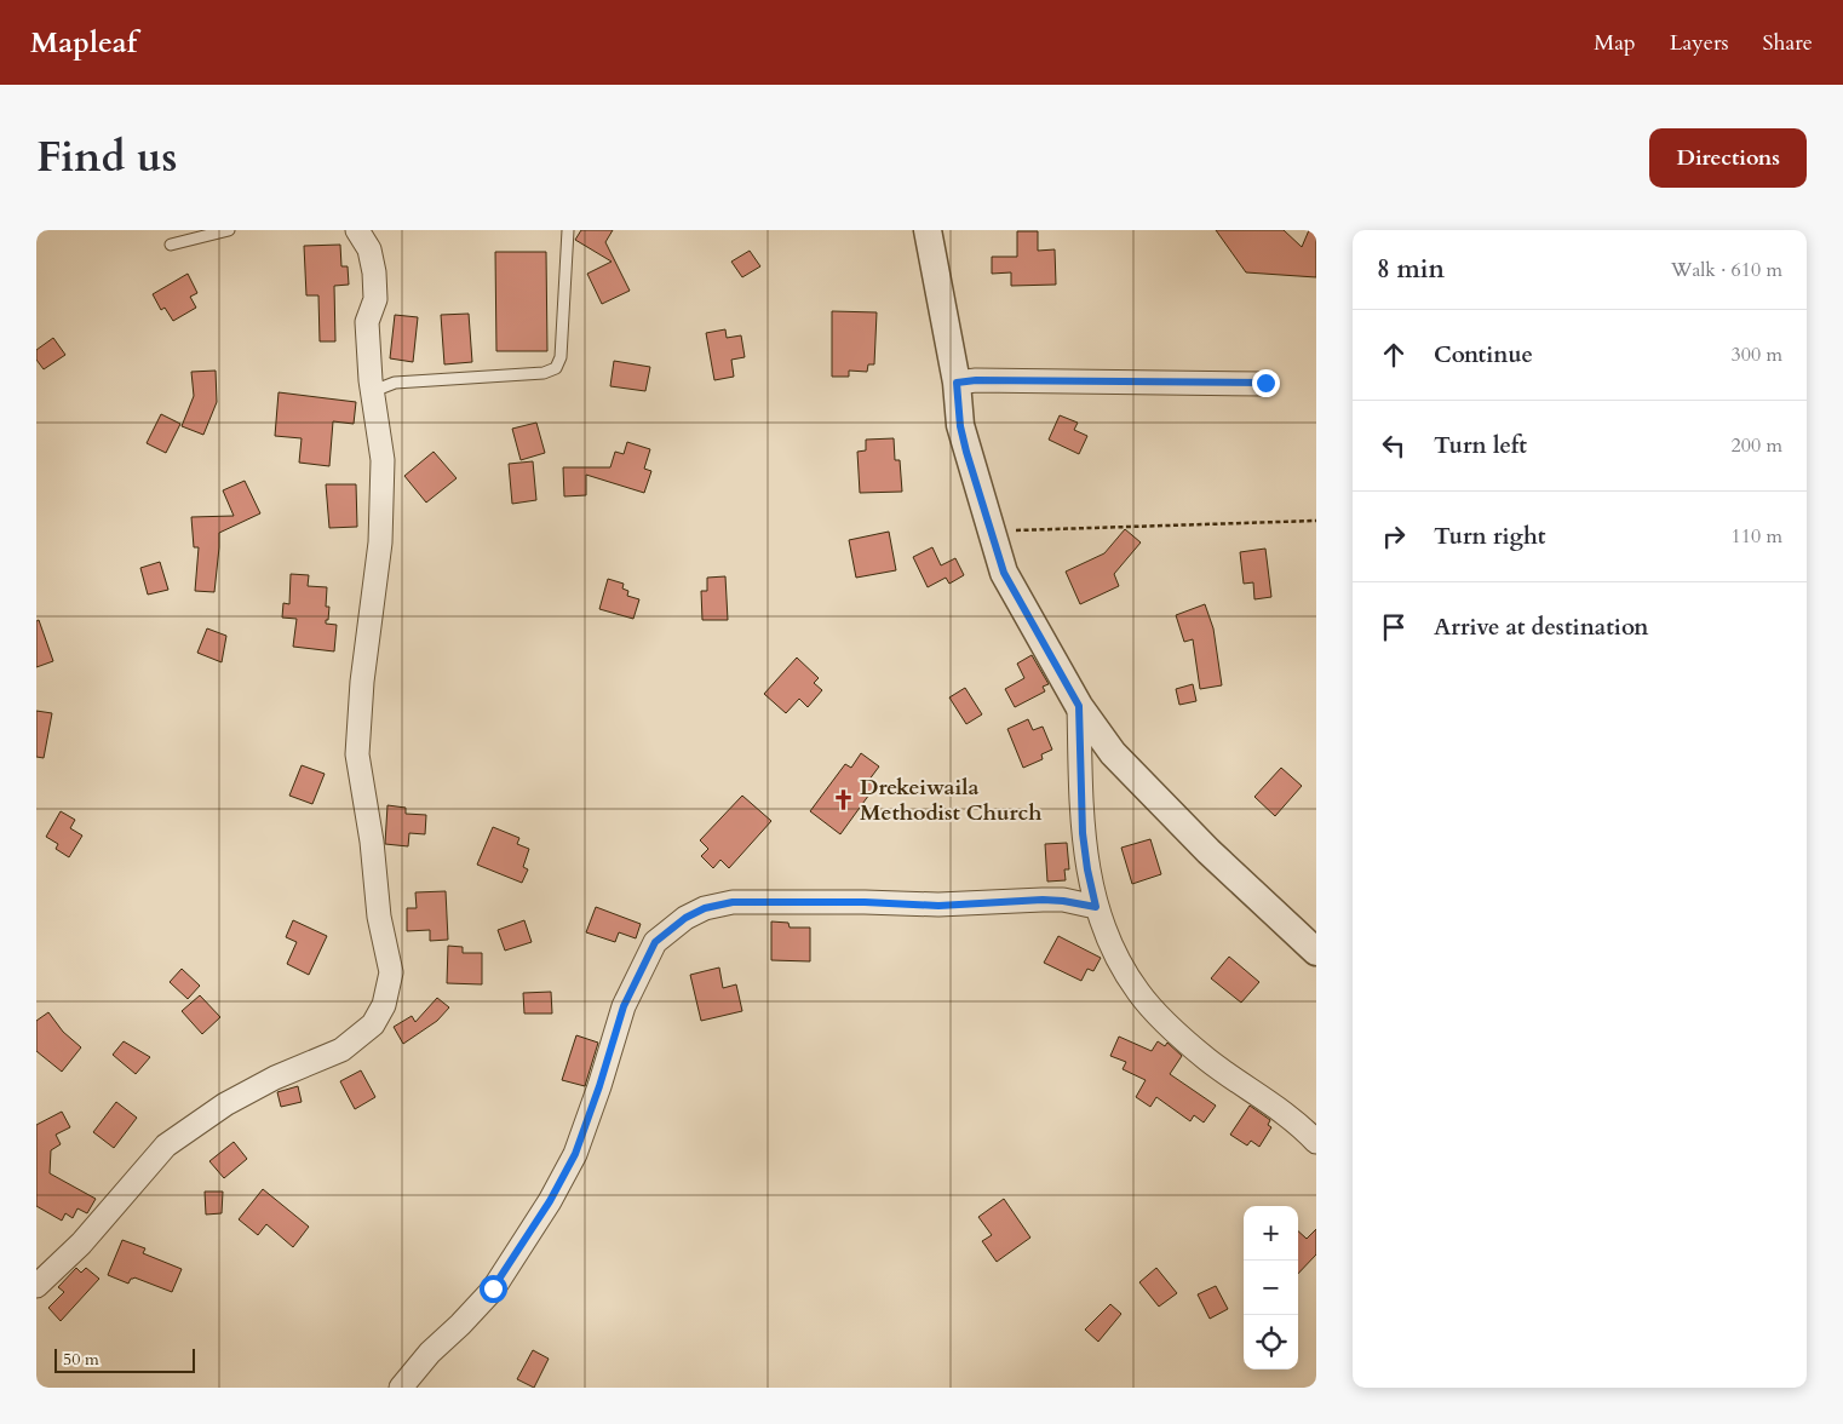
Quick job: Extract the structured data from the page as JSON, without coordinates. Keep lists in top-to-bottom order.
{
  "places": {
    "church": ["Drekeiwaila Methodist Church"]
  },
  "scale_bar": "50 m",
  "page": {
    "header": "Mapleaf",
    "nav": ["Map", "Layers", "Share"],
    "title": "Find us",
    "buttons": "Directions",
    "heading": ["8 min", "Walk · 610 m"],
    "list": [
      ["Continue", "300 m"],
      ["Turn left", "200 m"],
      ["Turn right", "110 m"],
      "Arrive at destination"
    ],
    "map_buttons": ["+", "−"],
    "scale": "50 m"
  }
}
